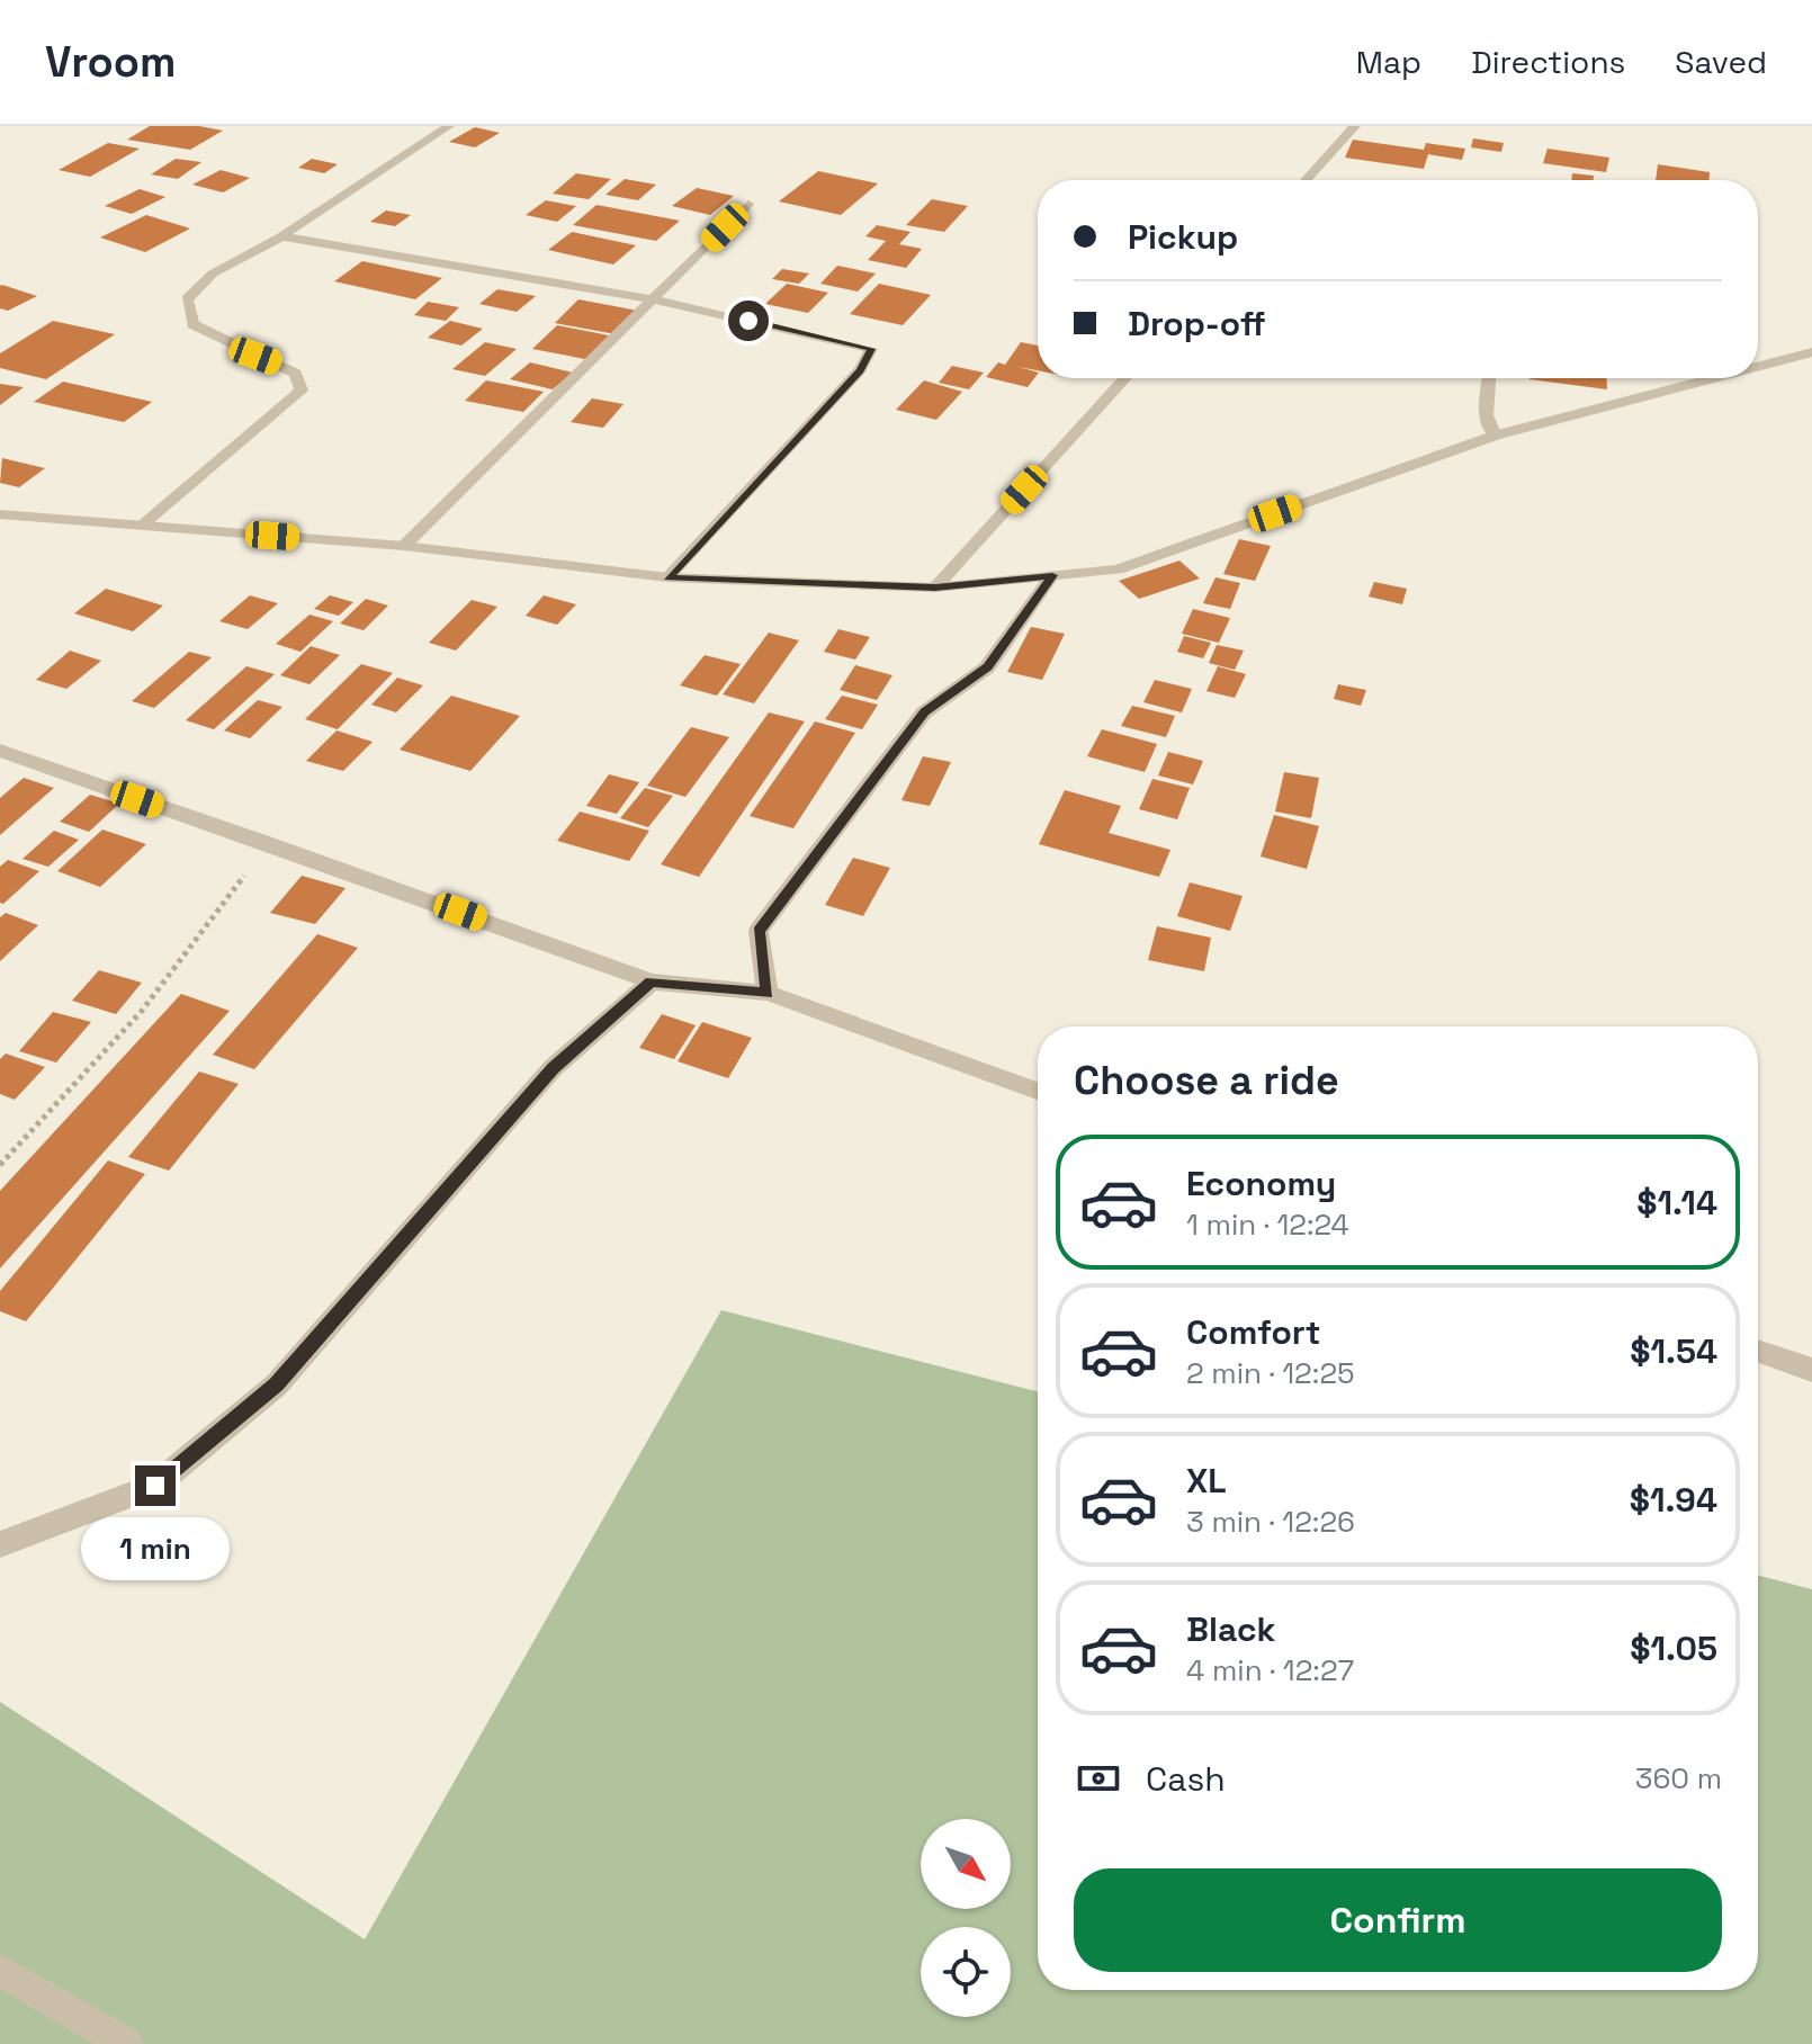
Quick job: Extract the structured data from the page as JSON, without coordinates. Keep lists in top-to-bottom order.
{
  "north": "bottom right",
  "page": {
    "header": "Vroom",
    "nav": ["Map", "Directions", "Saved"],
    "banner": ["Pickup", "Drop-off"],
    "heading": "Choose a ride",
    "list": [
      {
        "name": "Economy",
        "note": "1 min · 12:24",
        "value": "$1.14"
      },
      {
        "name": "Comfort",
        "note": "2 min · 12:25",
        "value": "$1.54"
      },
      {
        "name": "XL",
        "note": "3 min · 12:26",
        "value": "$1.94"
      },
      {
        "name": "Black",
        "note": "4 min · 12:27",
        "value": "$1.05"
      }
    ],
    "bubble": "1 min",
    "pay": ["Cash", "360 m"],
    "buttons": "Confirm"
  }
}
